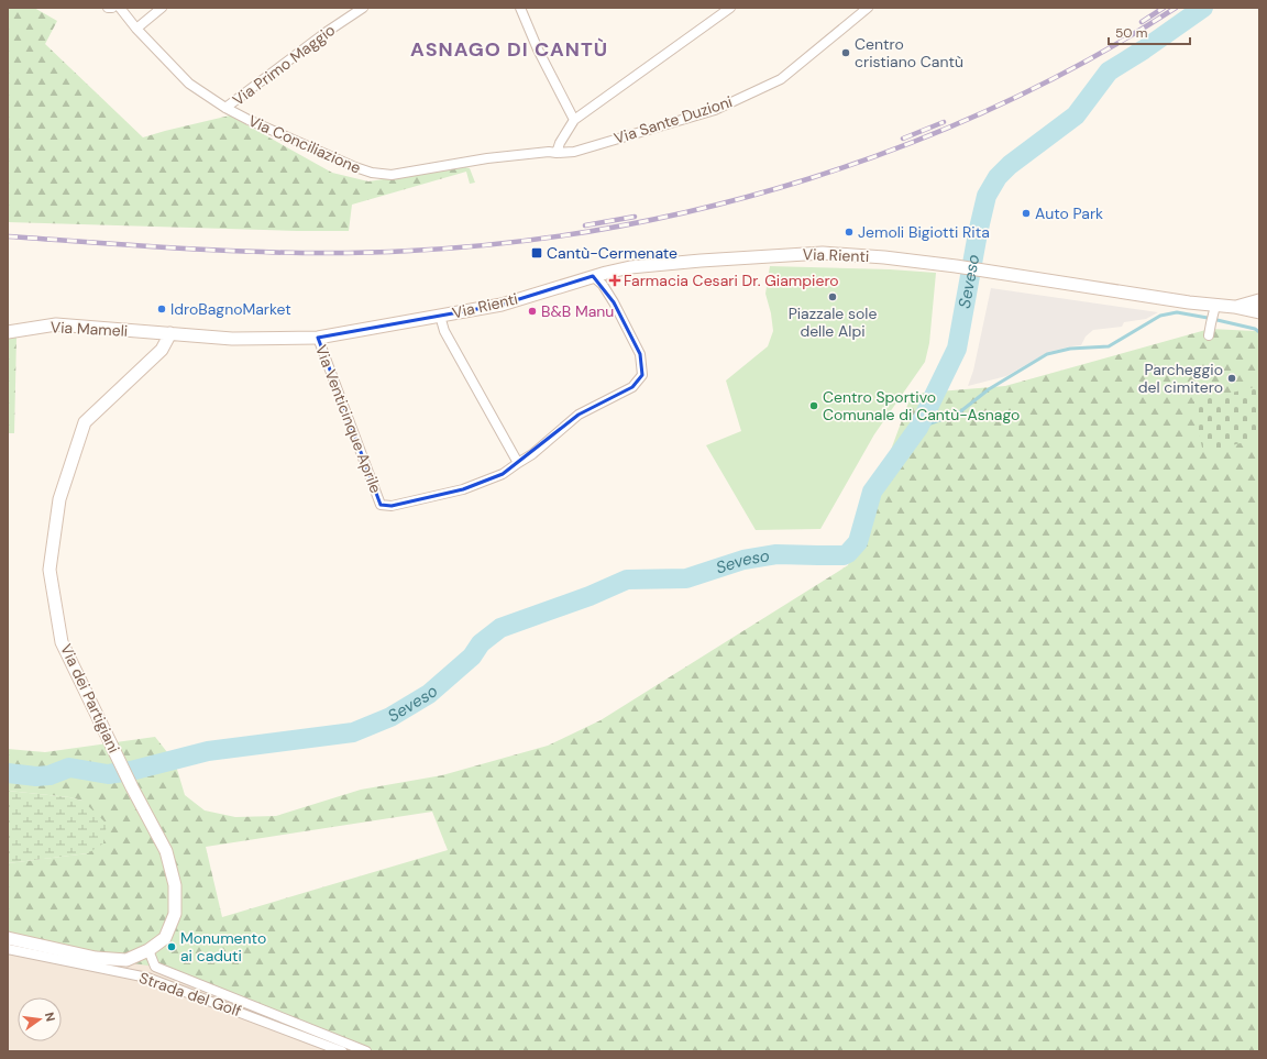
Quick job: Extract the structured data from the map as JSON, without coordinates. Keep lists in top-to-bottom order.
{
  "streets": {
    "main road": ["Via Rienti", "Via Mameli", "Via dei Partigiani"],
    "street": [
      "Via Primo Maggio",
      "Via Sante Duzioni",
      "Via Conciliazione",
      "Via Venticinque Aprile",
      "Strada del Golf"
    ]
  },
  "crossings": [
    ["Via Primo Maggio", "Via Conciliazione"],
    ["Via Sante Duzioni", "Via Conciliazione"],
    ["Via Rienti", "Via Mameli"],
    ["Via Rienti", "Via Venticinque Aprile"],
    ["Via Rienti", "Via dei Partigiani"],
    ["Via Mameli", "Via dei Partigiani"],
    ["Via dei Partigiani", "Strada del Golf"]
  ],
  "districts": ["ASNAGO DI CANTÙ"],
  "water": ["Seveso"],
  "places": {
    "other": [
      "Centro cristiano Cantù",
      "Auto Park",
      "Jemoli Bigiotti Rita",
      "Piazzale sole delle Alpi",
      "IdroBagnoMarket",
      "B&B Manu",
      "Parcheggio del cimitero",
      "Centro Sportivo Comunale di Cantù-Asnago",
      "Monumento ai caduti"
    ],
    "transit": ["Cantù-Cermenate"],
    "health": ["Farmacia Cesari Dr. Giampiero"]
  },
  "scale_bar": "50 m",
  "north": "right"
}
